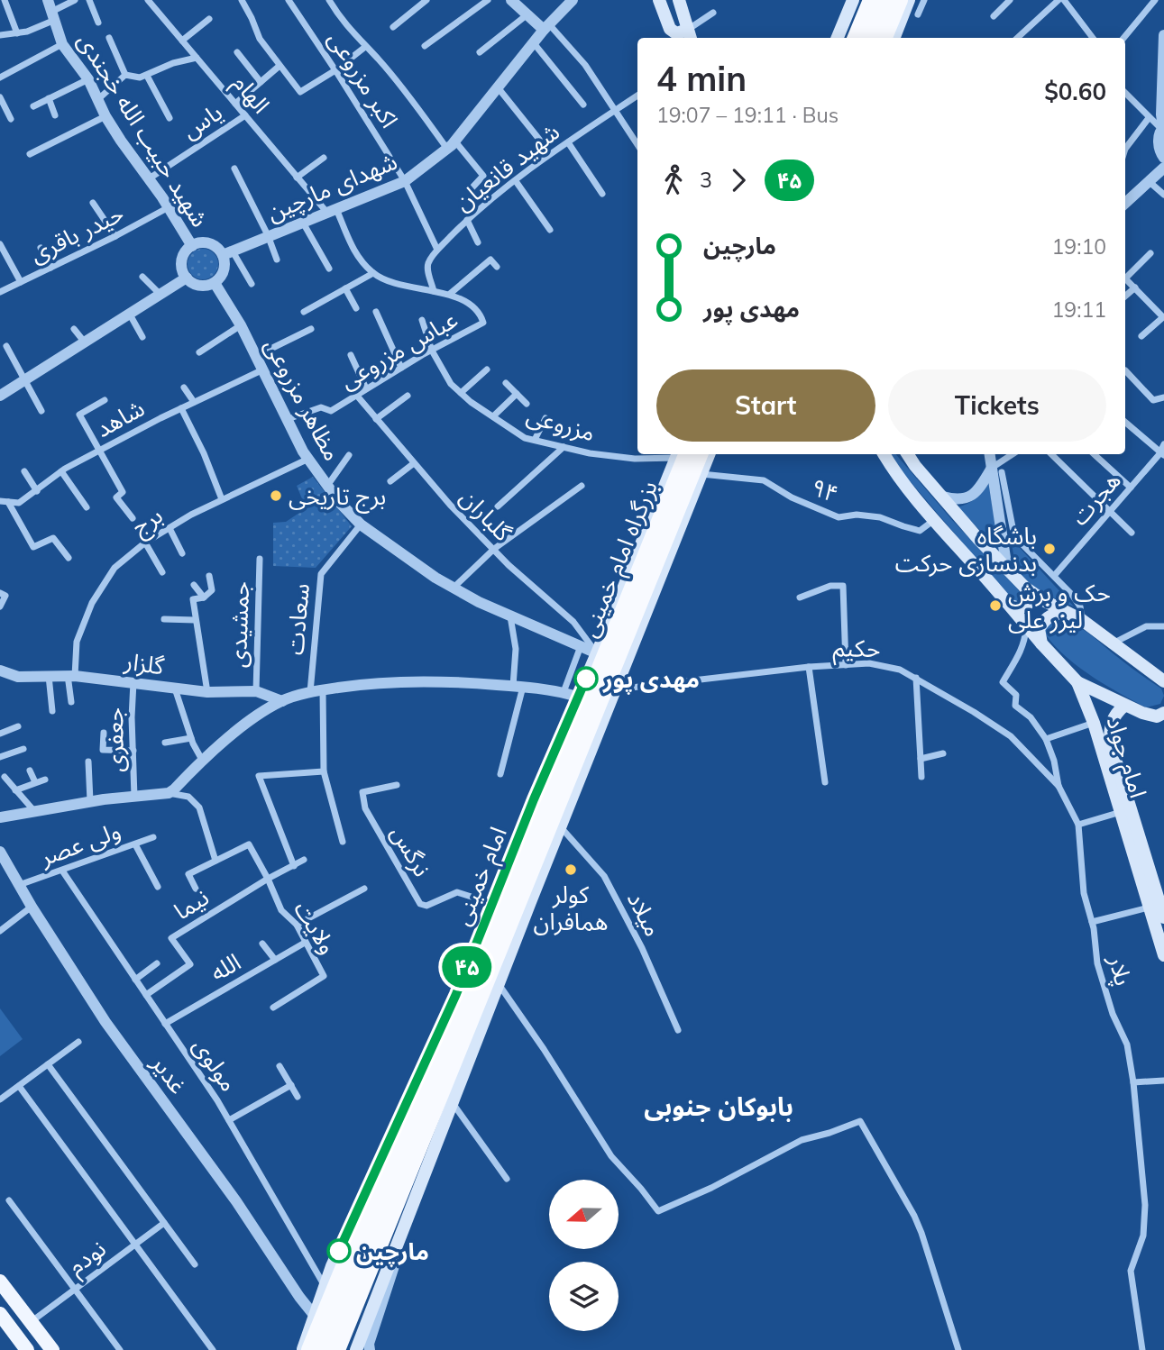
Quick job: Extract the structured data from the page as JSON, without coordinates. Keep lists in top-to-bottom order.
{
  "streets": {
    "highway": ["بزرگراه امام خمینی"],
    "main road": ["امام جواد", "امام خمینی"],
    "street": [
      "اکبر مزروعی",
      "الهام",
      "یاس",
      "شهید حبیب الله خجندی",
      "شهید قانعیان",
      "شهدای مارچین",
      "حیدر باقری",
      "عباس مزروعی",
      "مظاهر مزروعی",
      "شاهد",
      "مزروعی",
      "۹۴",
      "هجرت",
      "گلباران",
      "برج",
      "سعادت",
      "جمشیدی",
      "حکیم",
      "گلزار",
      "جعفری",
      "ولی عصر",
      "نرگس",
      "نیما",
      "میلاد",
      "ولایت",
      "الله",
      "پلار",
      "مولوی",
      "غدیر",
      "نودم"
    ]
  },
  "crossings": [
    ["اکبر مزروعی", "شهید قانعیان"],
    ["اکبر مزروعی", "شهدای مارچین"],
    ["الهام", "یاس"],
    ["الهام", "شهدای مارچین"],
    ["الهام", "عباس مزروعی"],
    ["یاس", "شهید حبیب الله خجندی"],
    ["شهید حبیب الله خجندی", "شهدای مارچین"],
    ["شهید حبیب الله خجندی", "حیدر باقری"],
    ["شهید حبیب الله خجندی", "مظاهر مزروعی"],
    ["شهدای مارچین", "عباس مزروعی"],
    ["شهدای مارچین", "مظاهر مزروعی"],
    ["عباس مزروعی", "مظاهر مزروعی"],
    ["عباس مزروعی", "مزروعی"],
    ["عباس مزروعی", "گلباران"],
    ["مظاهر مزروعی", "شاهد"],
    ["مظاهر مزروعی", "گلباران"],
    ["مظاهر مزروعی", "برج"],
    ["مظاهر مزروعی", "سعادت"],
    ["مظاهر مزروعی", "امام خمینی"],
    ["گلباران", "امام خمینی"],
    ["برج", "گلزار"],
    ["جمشیدی", "گلزار"],
    ["حکیم", "پلار"],
    ["گلزار", "جعفری"],
    ["ولی عصر", "مولوی"],
    ["ولی عصر", "غدیر"],
    ["امام خمینی", "مولوی"],
    ["امام خمینی", "غدیر"],
    ["نیما", "ولایت"],
    ["نیما", "مولوی"],
    ["ولایت", "الله"],
    ["الله", "مولوی"]
  ],
  "districts": ["بابوکان جنوبی"],
  "places": [
    "برج تاریخی",
    "باشگاه بدنسازی حرکت",
    "حک و برش لیزر علی",
    "مهدی پور",
    "کولر همافران",
    "مارچین"
  ],
  "lines": ["bus line ۴۵"],
  "north": "left",
  "page": {
    "on_map": "۴۵",
    "heading": ["4 min", "19:07 – 19:11 · Bus", "$0.60"],
    "legs": ["3", "۴۵"],
    "list": [
      {
        "name": "مارچین",
        "value": "19:10"
      },
      {
        "name": "مهدی پور",
        "value": "19:11"
      }
    ],
    "buttons": ["Start", "Tickets"]
  }
}
